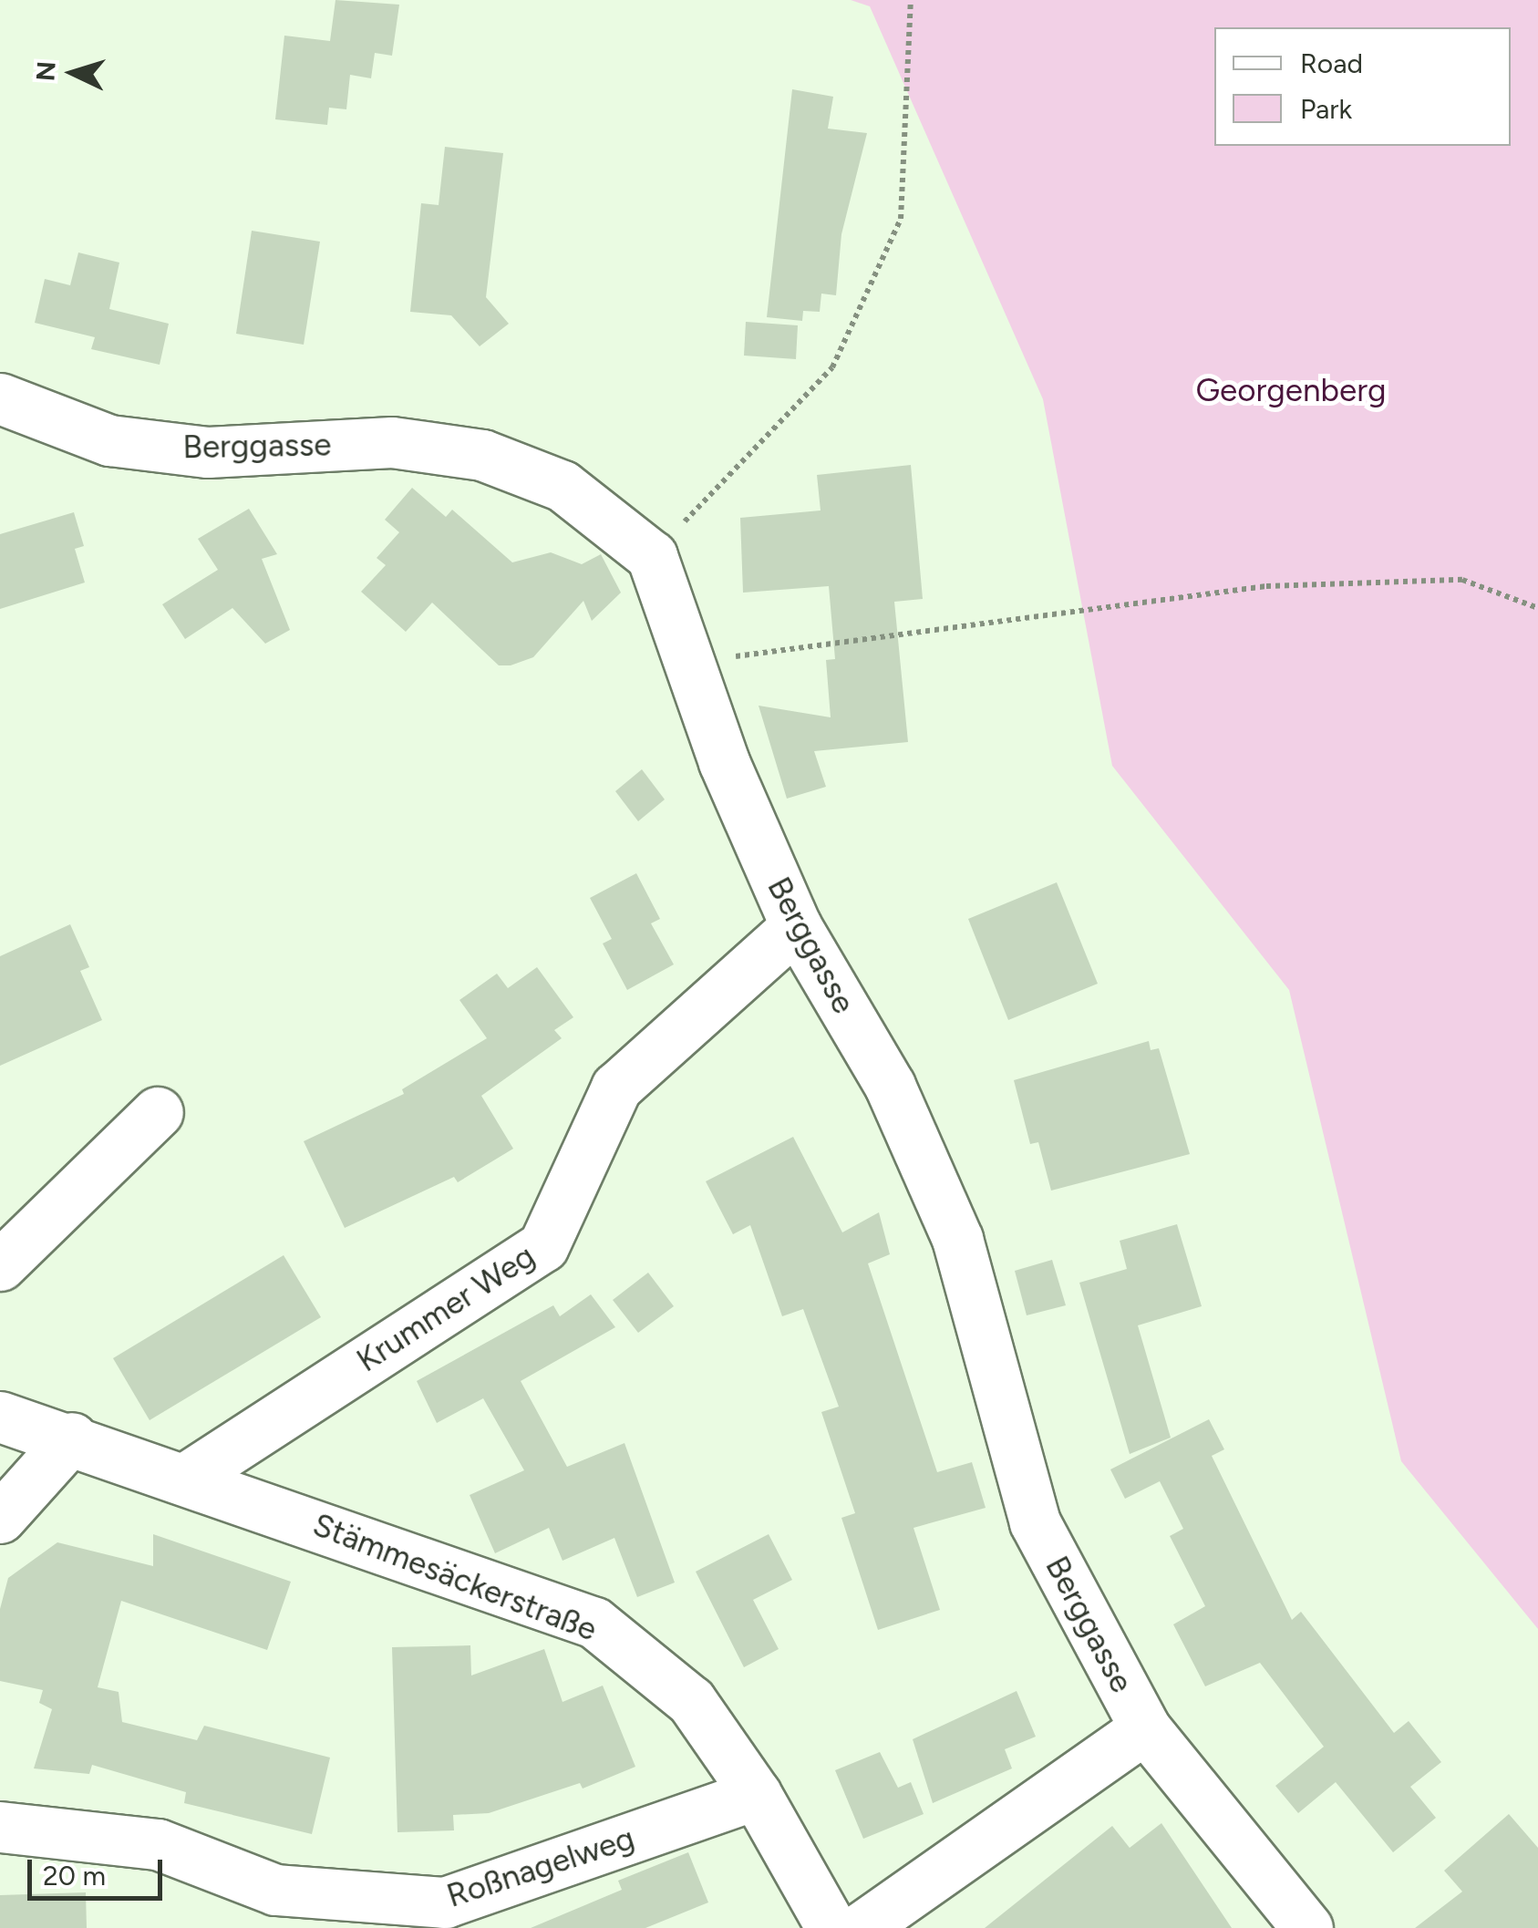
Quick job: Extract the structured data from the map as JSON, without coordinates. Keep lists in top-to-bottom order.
{
  "streets": {
    "street": [
      "Berggasse",
      "Krummer Weg",
      "Stämmesäckerstraße",
      "Roßnagelweg"
    ]
  },
  "crossings": [
    ["Berggasse", "Krummer Weg"],
    ["Krummer Weg", "Stämmesäckerstraße"],
    ["Stämmesäckerstraße", "Roßnagelweg"]
  ],
  "parks": ["Georgenberg"],
  "legend": ["Road", "Park"],
  "scale_bar": "20 m",
  "north": "left"
}
